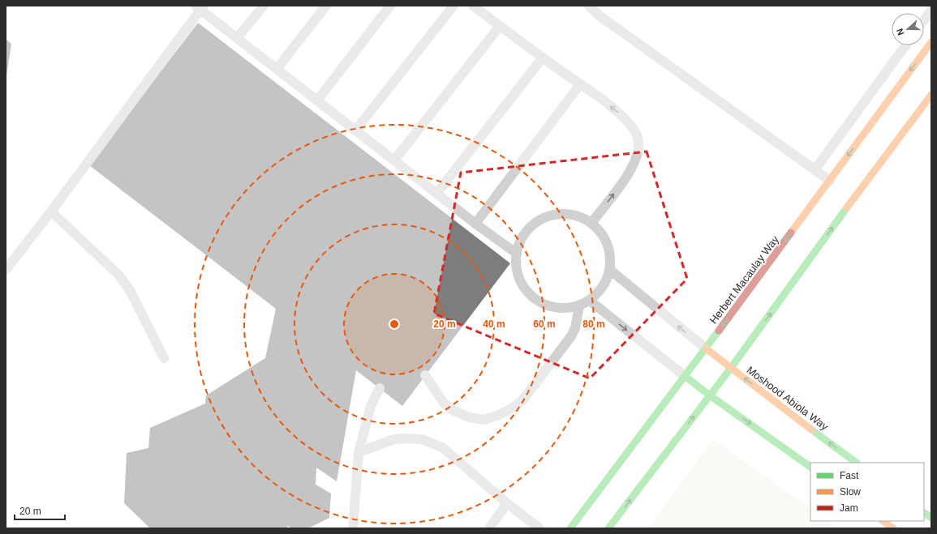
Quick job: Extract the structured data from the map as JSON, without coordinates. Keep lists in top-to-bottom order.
{
  "streets": {
    "main road": ["Herbert Macaulay Way", "Moshood Abiola Way"]
  },
  "crossings": [
    ["Herbert Macaulay Way", "Moshood Abiola Way"]
  ],
  "legend": ["Fast", "Slow", "Jam"],
  "scale_bar": "20 m",
  "north": "left",
  "rings": [
    "20 m",
    "40 m",
    "60 m",
    "80 m"
  ]
}
